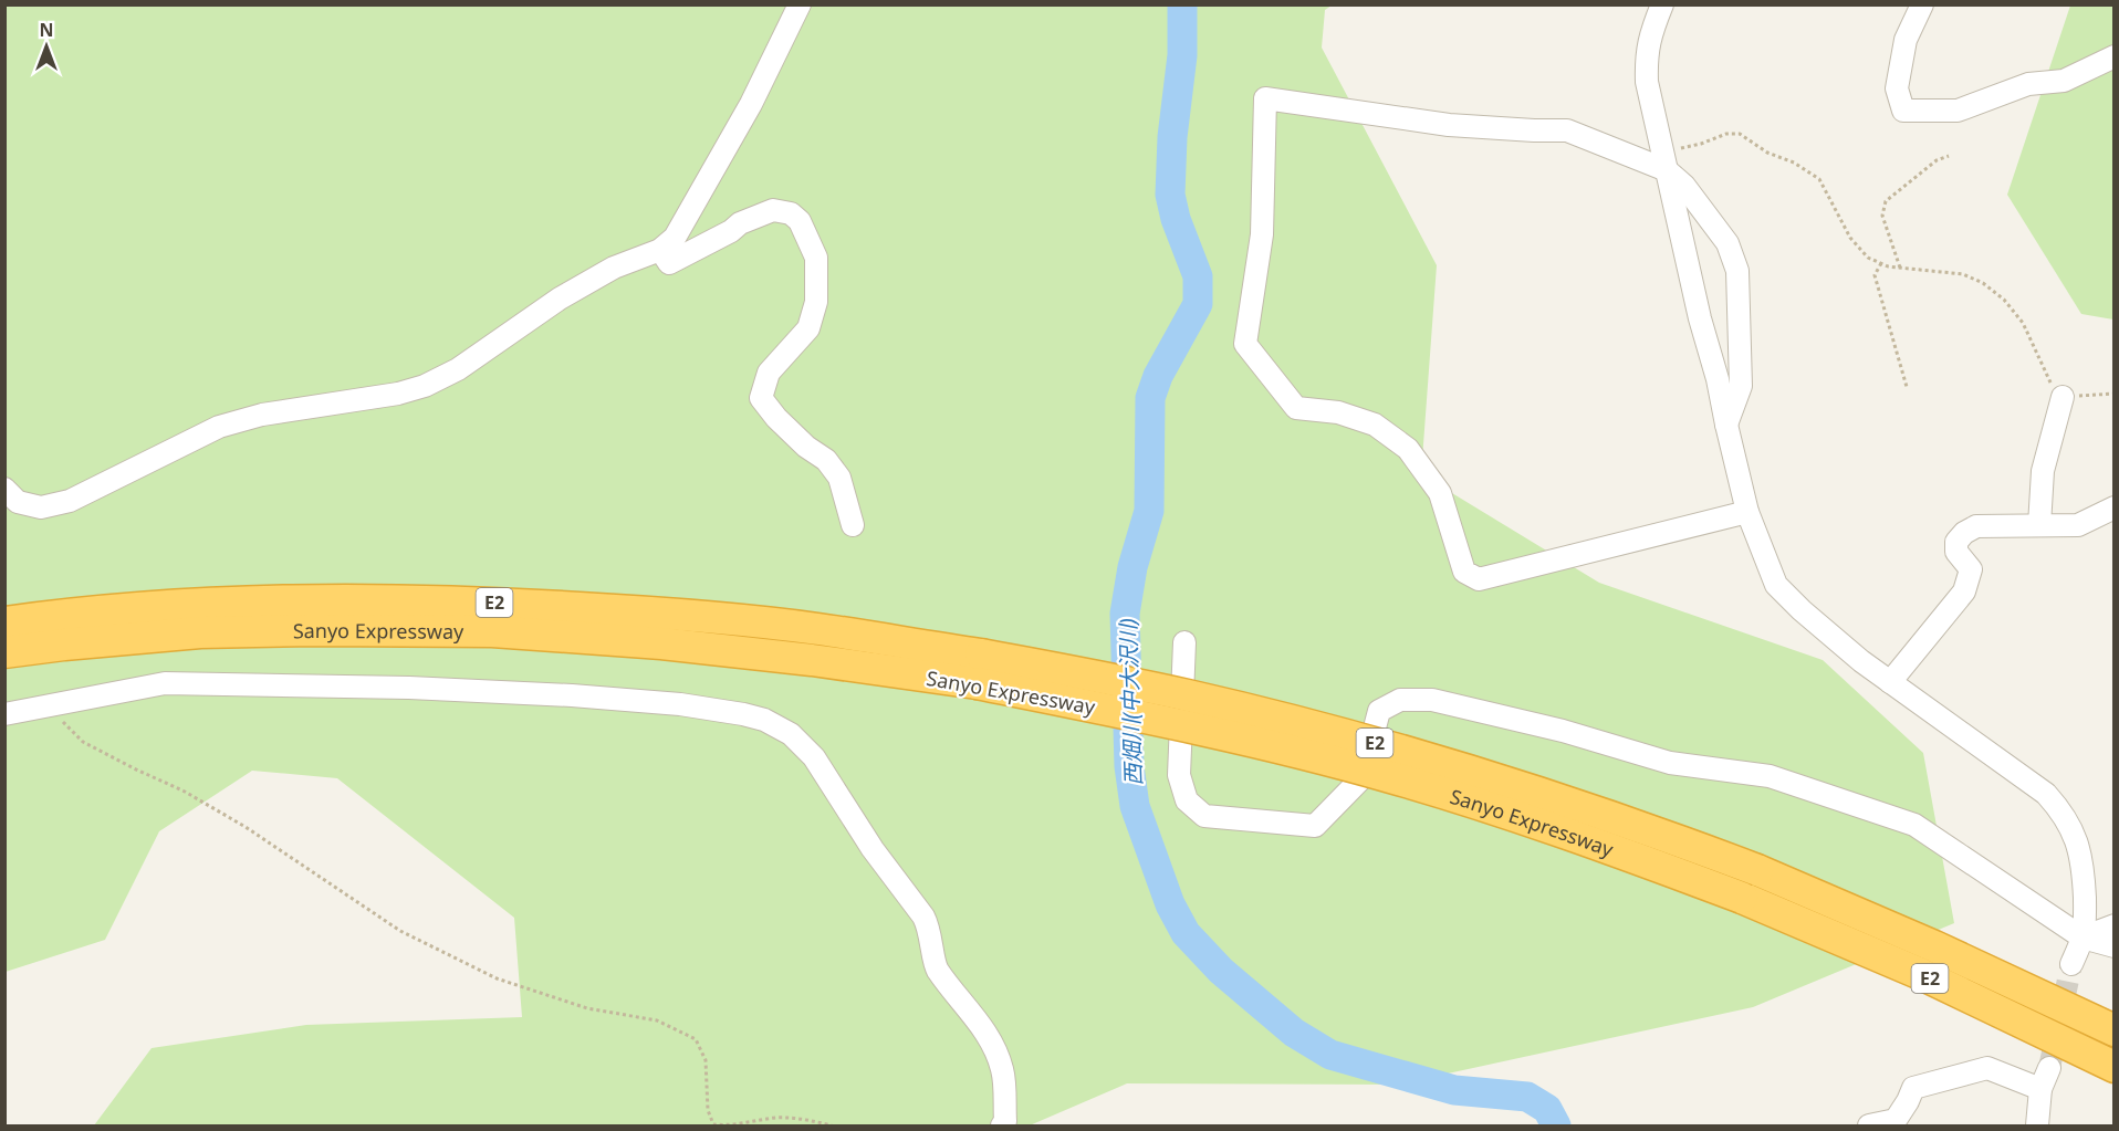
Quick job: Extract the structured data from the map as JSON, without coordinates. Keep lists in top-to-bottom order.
{
  "streets": {
    "highway": ["E2", "Sanyo Expressway"]
  },
  "water": ["西畑川(中大沢川)"],
  "north": "top"
}
